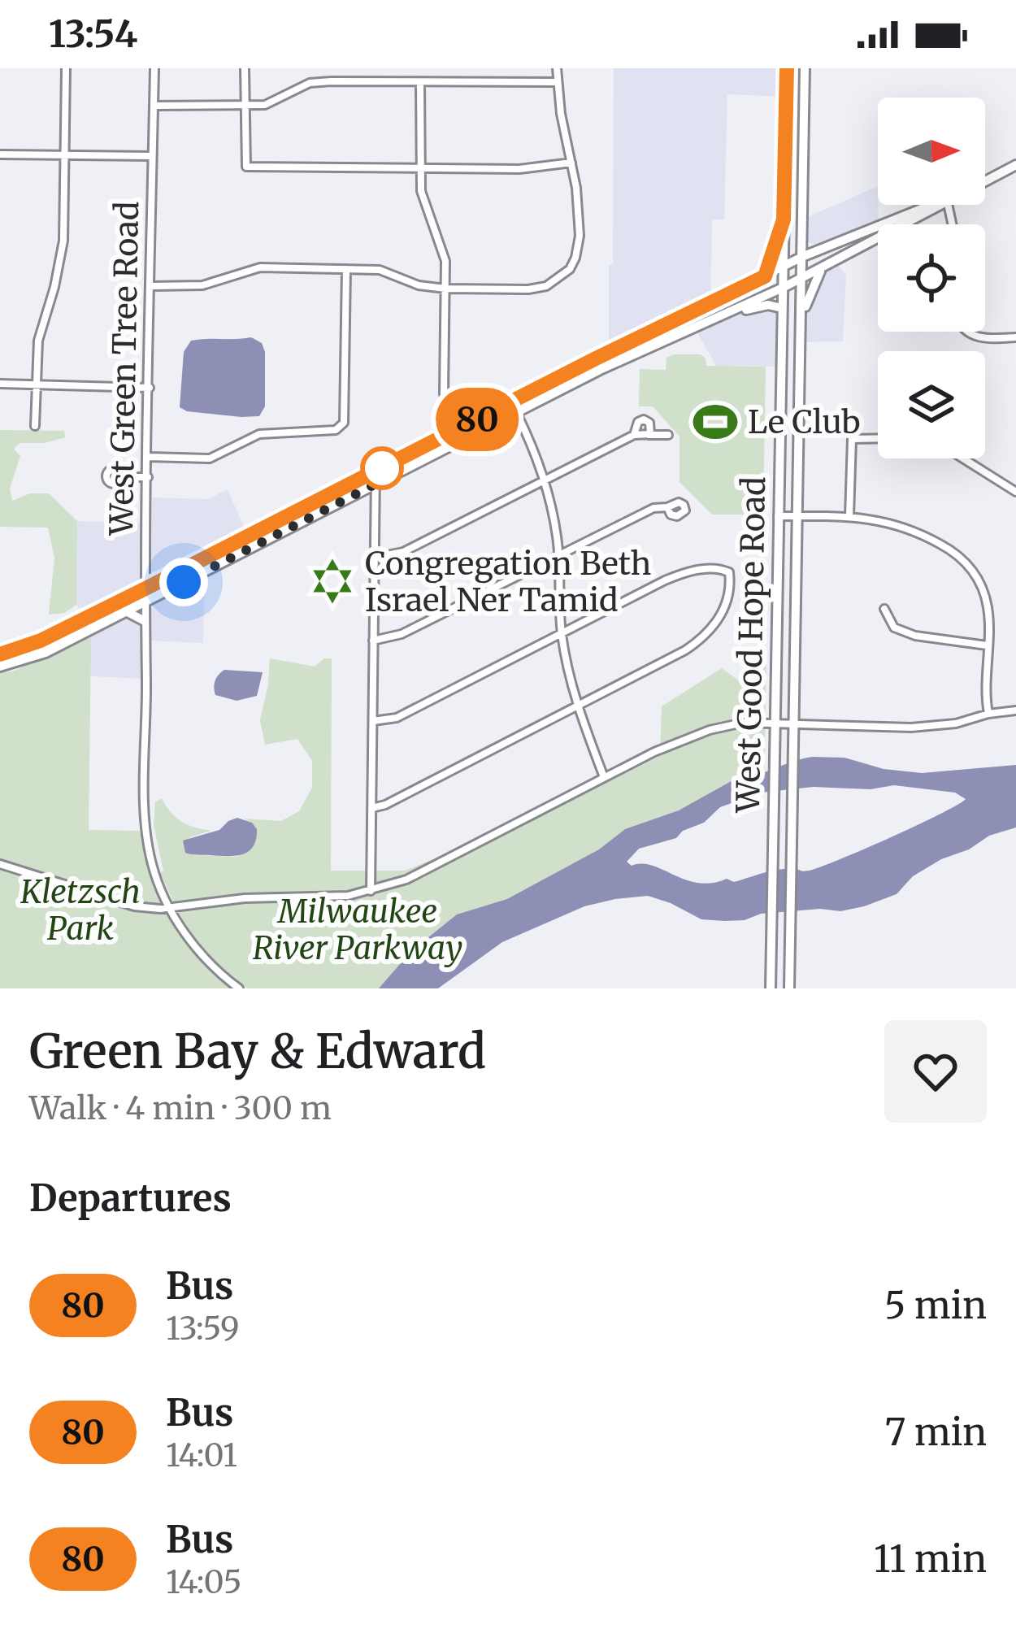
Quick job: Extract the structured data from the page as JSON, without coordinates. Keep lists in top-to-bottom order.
{
  "streets": {
    "main road": ["West Good Hope Road"],
    "street": ["West Green Tree Road"]
  },
  "parks": ["Kletzsch Park", "Milwaukee River Parkway"],
  "places": {
    "sports": ["Le Club"],
    "synagogue": ["Congregation Beth Israel Ner Tamid"]
  },
  "lines": ["bus line 80"],
  "north": "right",
  "page": {
    "status": "13:54",
    "on_map": "80",
    "heading": [
      ["Green Bay & Edward", "Walk · 4 min · 300 m"],
      "Departures"
    ],
    "list": [
      {
        "mark": "80",
        "name": "Bus",
        "note": "13:59",
        "value": "5 min"
      },
      {
        "mark": "80",
        "name": "Bus",
        "note": "14:01",
        "value": "7 min"
      },
      {
        "mark": "80",
        "name": "Bus",
        "note": "14:05",
        "value": "11 min"
      }
    ]
  }
}
